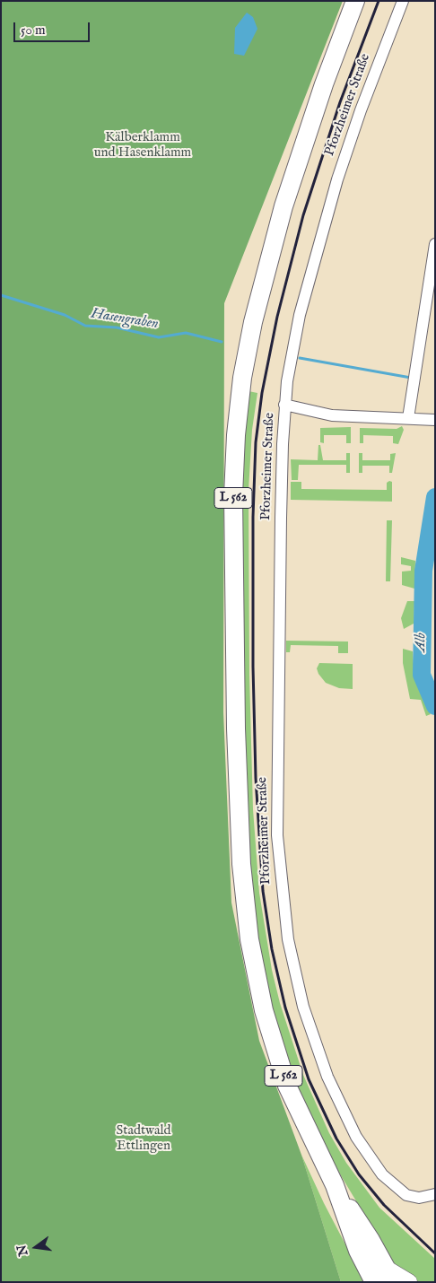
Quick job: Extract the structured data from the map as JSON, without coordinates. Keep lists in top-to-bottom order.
{
  "streets": {
    "main road": ["L 562"],
    "street": ["Pforzheimer Straße"]
  },
  "water": ["Hasengraben", "Alb"],
  "parks": ["Kälberklamm und Hasenklamm", "Stadtwald Ettlingen"],
  "scale_bar": "50 m",
  "north": "left"
}
